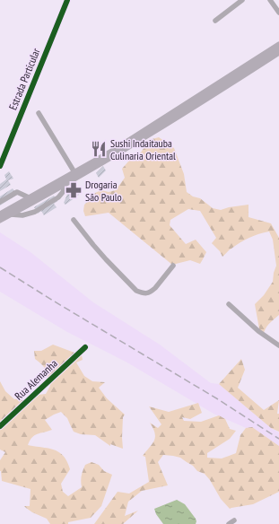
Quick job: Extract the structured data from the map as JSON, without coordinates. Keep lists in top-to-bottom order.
{
  "streets": {
    "street": ["Estrada Particular", "Rua Alemanha"]
  },
  "places": {
    "restaurant": ["Sushi Indaitauba Culinaria Oriental"],
    "pharmacy": ["Drogaria São Paulo"]
  }
}
